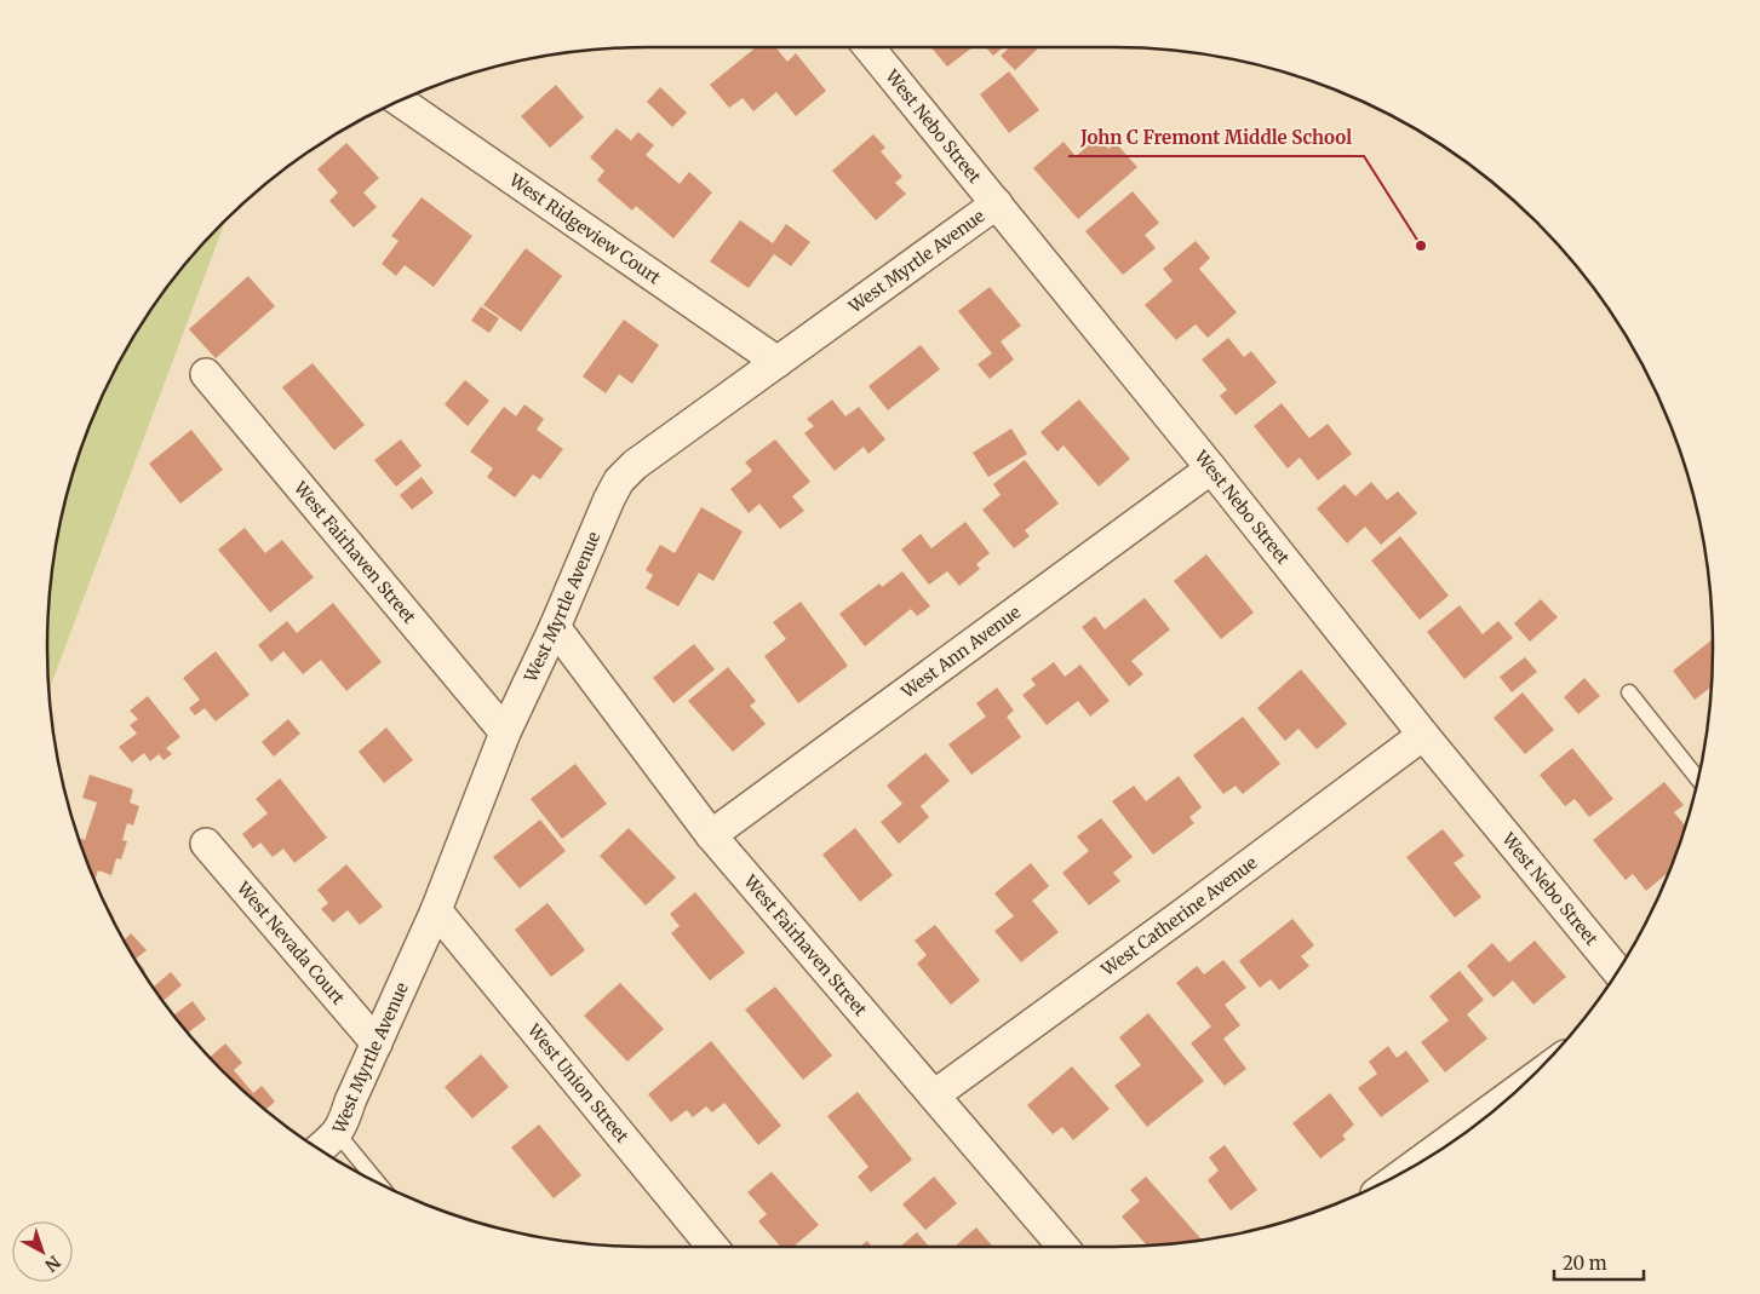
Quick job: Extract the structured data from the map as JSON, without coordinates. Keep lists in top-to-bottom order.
{
  "streets": {
    "street": [
      "West Nebo Street",
      "West Ridgeview Court",
      "West Myrtle Avenue",
      "West Fairhaven Street",
      "West Ann Avenue",
      "West Catherine Avenue",
      "West Nevada Court",
      "West Union Street"
    ]
  },
  "crossings": [
    ["West Nebo Street", "West Myrtle Avenue"],
    ["West Nebo Street", "West Ann Avenue"],
    ["West Nebo Street", "West Catherine Avenue"],
    ["West Ridgeview Court", "West Myrtle Avenue"],
    ["West Myrtle Avenue", "West Fairhaven Street"],
    ["West Myrtle Avenue", "West Nevada Court"],
    ["West Myrtle Avenue", "West Union Street"],
    ["West Fairhaven Street", "West Ann Avenue"],
    ["West Fairhaven Street", "West Catherine Avenue"]
  ],
  "places": ["John C Fremont Middle School"],
  "scale_bar": "20 m",
  "north": "bottom right"
}
